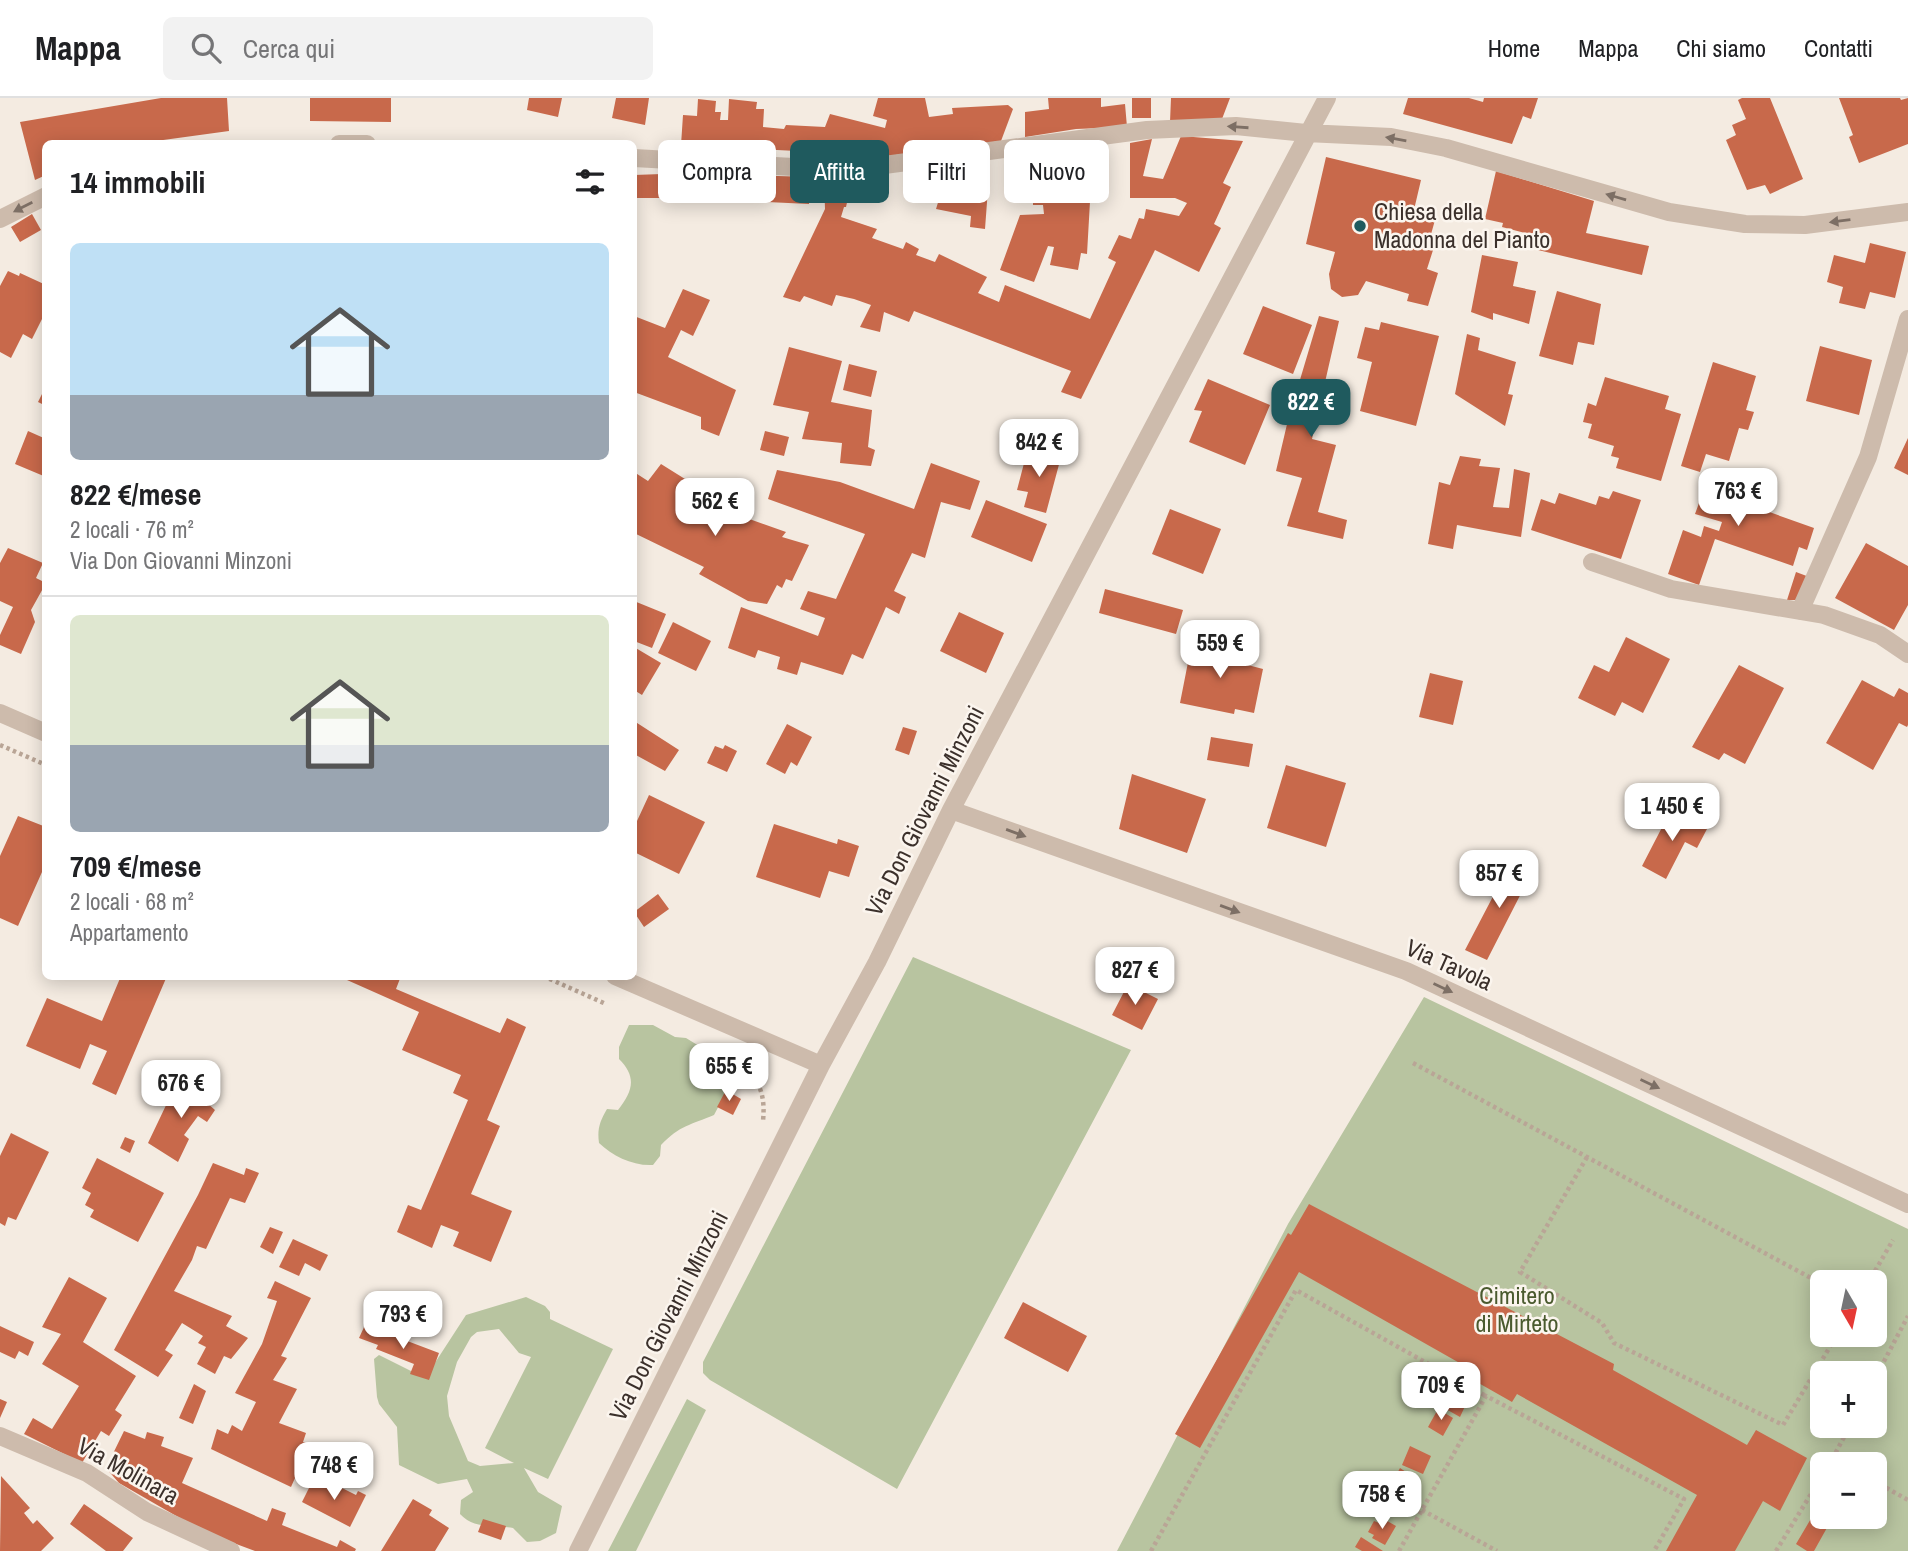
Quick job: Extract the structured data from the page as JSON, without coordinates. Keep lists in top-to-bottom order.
{
  "streets": {
    "street": ["Via Don Giovanni Minzoni", "Via Tavola", "Via Molinara"]
  },
  "crossings": [
    ["Via Don Giovanni Minzoni", "Via Tavola"]
  ],
  "one_way": ["Via Tavola"],
  "parks": ["Cimitero di Mirteto"],
  "places": ["Chiesa della Madonna del Pianto"],
  "north": "bottom",
  "page": {
    "header": "Mappa",
    "search": "Cerca qui",
    "nav": [
      "Home",
      "Mappa",
      "Chi siamo",
      "Contatti"
    ],
    "chip": [
      "Compra",
      "Affitta",
      "Filtri",
      "Nuovo"
    ],
    "heading": "14 immobili",
    "list": [
      {
        "name": "822 €/mese",
        "note": "2 locali · 76 m² · Via Don Giovanni Minzoni"
      },
      {
        "name": "709 €/mese",
        "note": "2 locali · 68 m² · Appartamento"
      }
    ],
    "price": [
      "822 €",
      "842 €",
      "763 €",
      "562 €",
      "559 €",
      "1 450 €",
      "857 €",
      "827 €",
      "655 €",
      "676 €",
      "793 €",
      "709 €",
      "748 €",
      "758 €"
    ],
    "map_buttons": ["+", "−"]
  }
}
